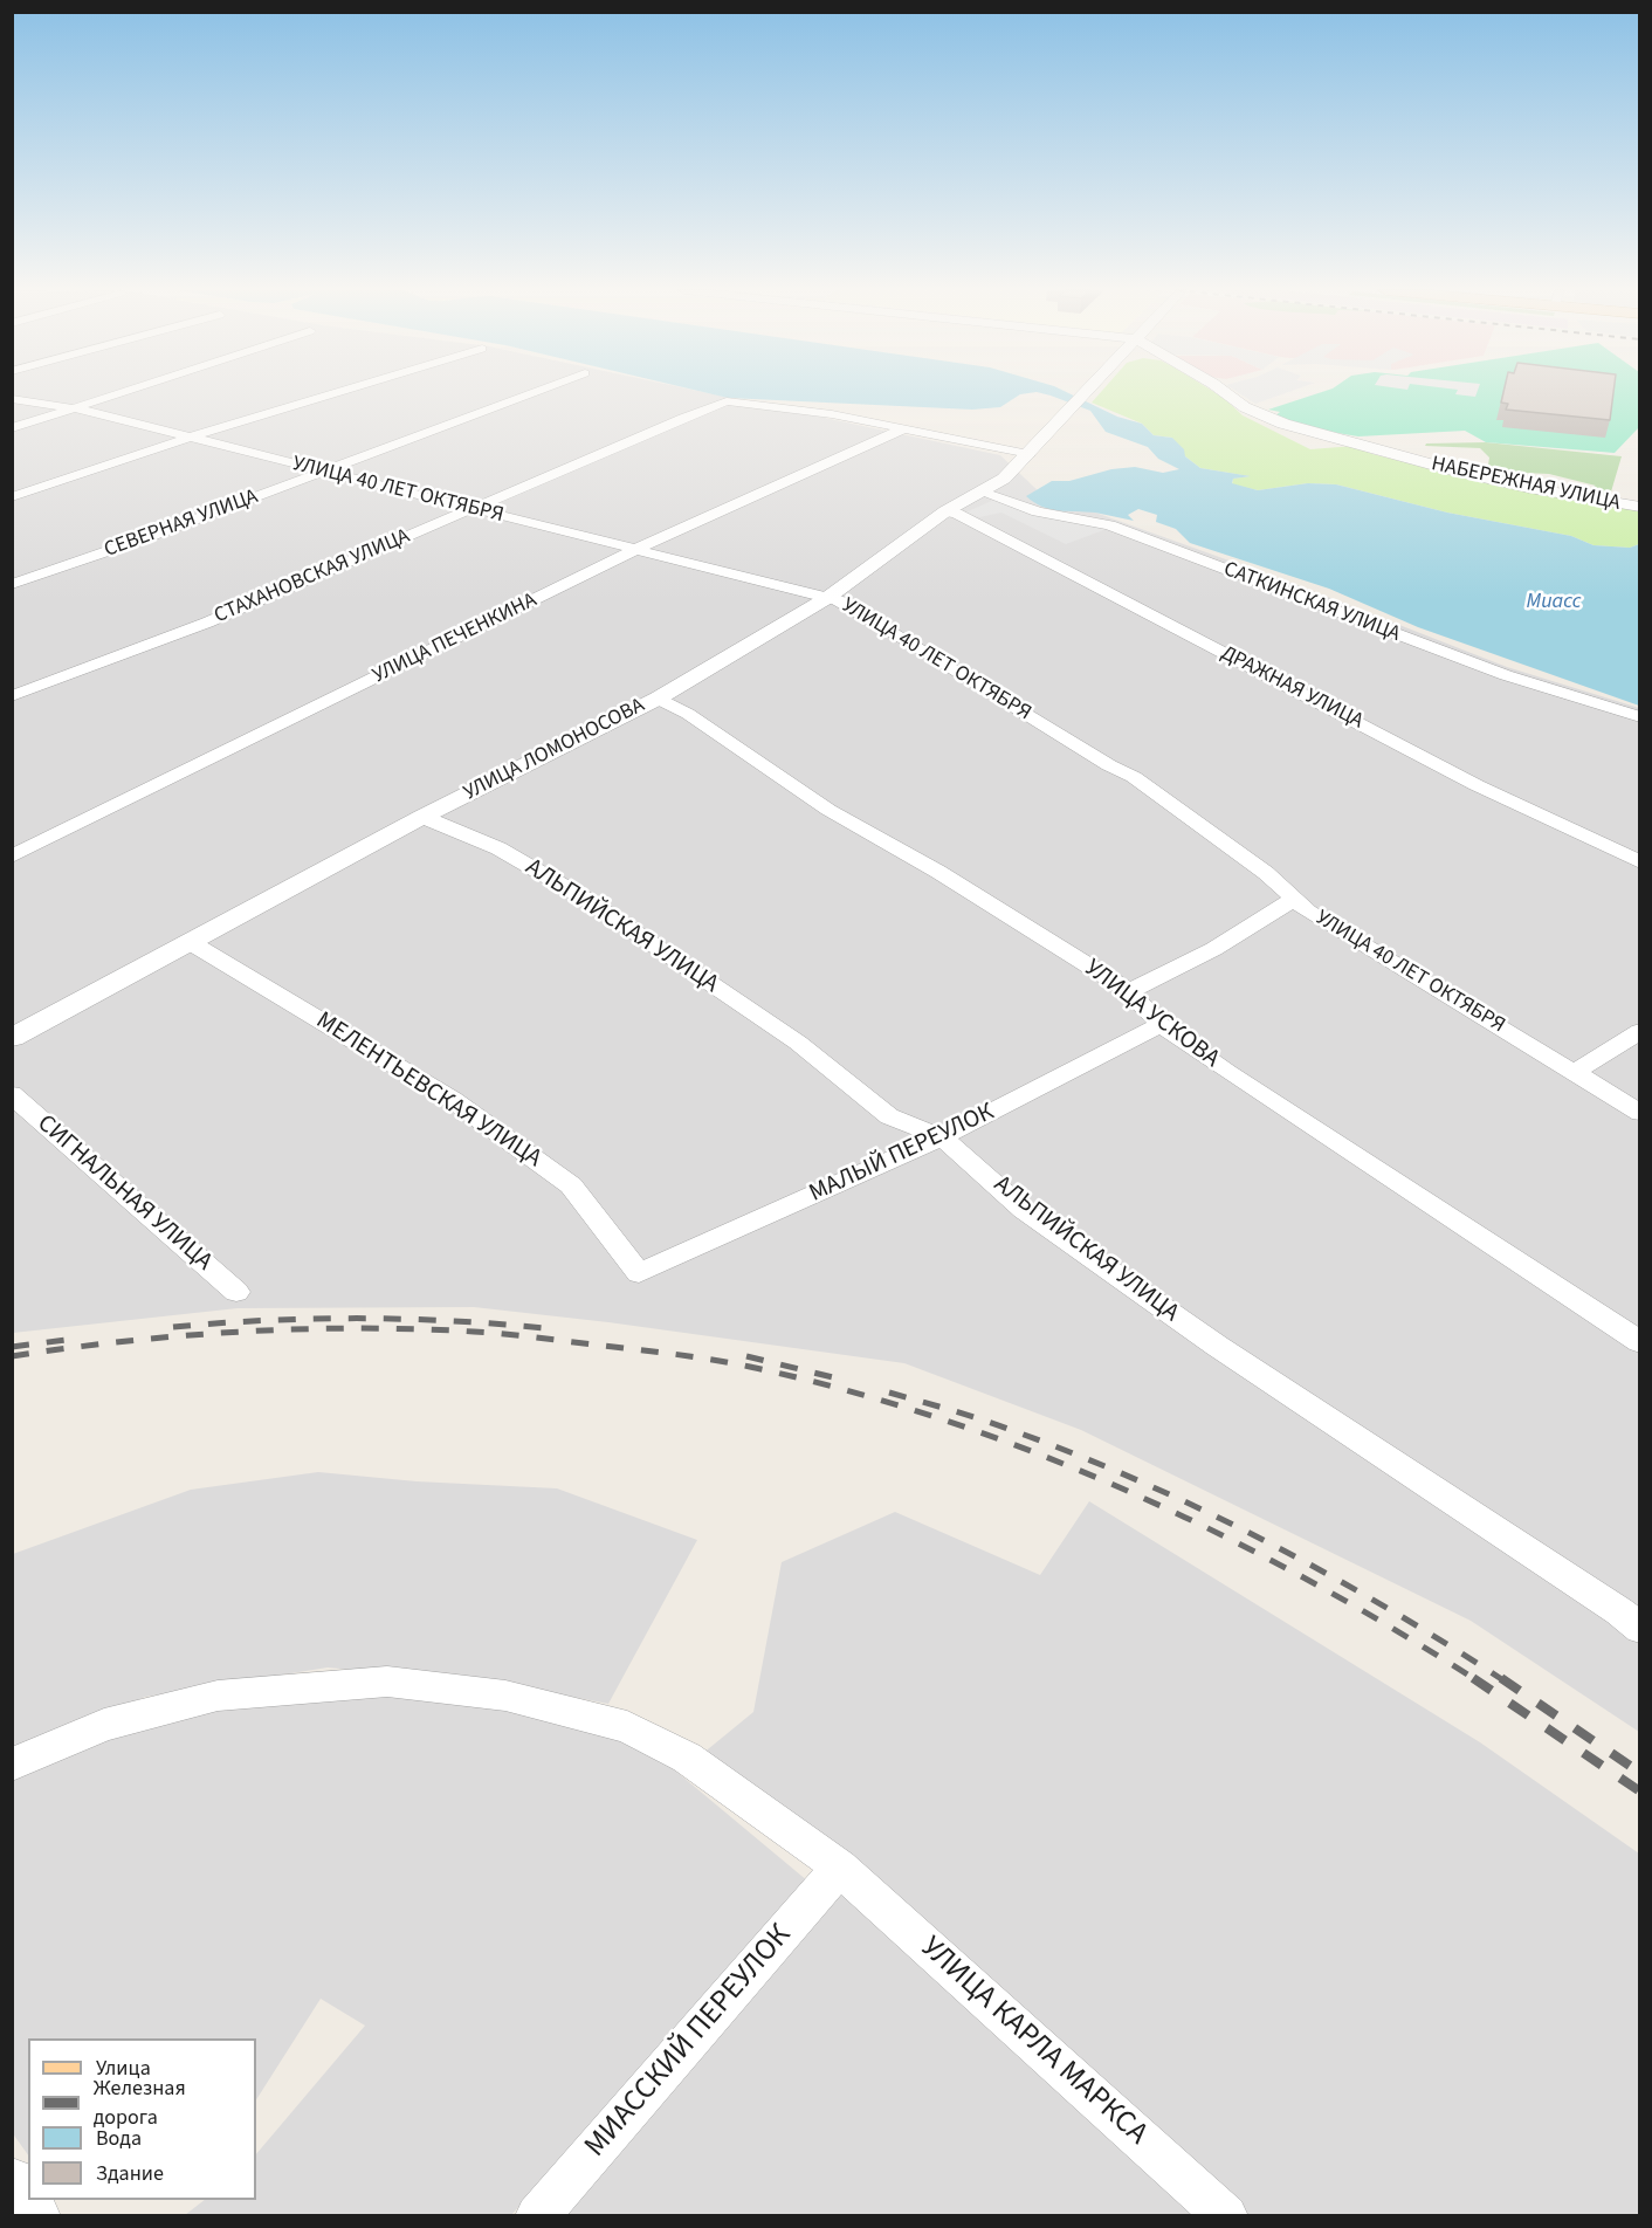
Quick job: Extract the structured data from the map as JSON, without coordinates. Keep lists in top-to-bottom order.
{
  "streets": {
    "street": [
      "НАБЕРЕЖНАЯ УЛИЦА",
      "УЛИЦА 40 ЛЕТ ОКТЯБРЯ",
      "СЕВЕРНАЯ УЛИЦА",
      "СТАХАНОВСКАЯ УЛИЦА",
      "САТКИНСКАЯ УЛИЦА",
      "УЛИЦА ПЕЧЕНКИНА",
      "ДРАЖНАЯ УЛИЦА",
      "УЛИЦА ЛОМОНОСОВА",
      "АЛЬПИЙСКАЯ УЛИЦА",
      "УЛИЦА УСКОВА",
      "МЕЛЕНТЬЕВСКАЯ УЛИЦА",
      "МАЛЫЙ ПЕРЕУЛОК",
      "СИГНАЛЬНАЯ УЛИЦА",
      "МИАССКИЙ ПЕРЕУЛОК",
      "УЛИЦА КАРЛА МАРКСА"
    ]
  },
  "crossings": [
    ["УЛИЦА 40 ЛЕТ ОКТЯБРЯ", "СЕВЕРНАЯ УЛИЦА"],
    ["УЛИЦА 40 ЛЕТ ОКТЯБРЯ", "СТАХАНОВСКАЯ УЛИЦА"],
    ["УЛИЦА 40 ЛЕТ ОКТЯБРЯ", "УЛИЦА ПЕЧЕНКИНА"],
    ["УЛИЦА 40 ЛЕТ ОКТЯБРЯ", "УЛИЦА ЛОМОНОСОВА"],
    ["СТАХАНОВСКАЯ УЛИЦА", "УЛИЦА ПЕЧЕНКИНА"],
    ["САТКИНСКАЯ УЛИЦА", "УЛИЦА ЛОМОНОСОВА"],
    ["ДРАЖНАЯ УЛИЦА", "УЛИЦА ЛОМОНОСОВА"],
    ["УЛИЦА ЛОМОНОСОВА", "АЛЬПИЙСКАЯ УЛИЦА"],
    ["УЛИЦА ЛОМОНОСОВА", "УЛИЦА УСКОВА"],
    ["УЛИЦА ЛОМОНОСОВА", "МЕЛЕНТЬЕВСКАЯ УЛИЦА"],
    ["АЛЬПИЙСКАЯ УЛИЦА", "МАЛЫЙ ПЕРЕУЛОК"],
    ["УЛИЦА УСКОВА", "МАЛЫЙ ПЕРЕУЛОК"],
    ["МЕЛЕНТЬЕВСКАЯ УЛИЦА", "МАЛЫЙ ПЕРЕУЛОК"],
    ["МИАССКИЙ ПЕРЕУЛОК", "УЛИЦА КАРЛА МАРКСА"]
  ],
  "water": ["Миасс"],
  "legend": [
    "Улица",
    "Железная дорога",
    "Вода",
    "Здание"
  ]
}
